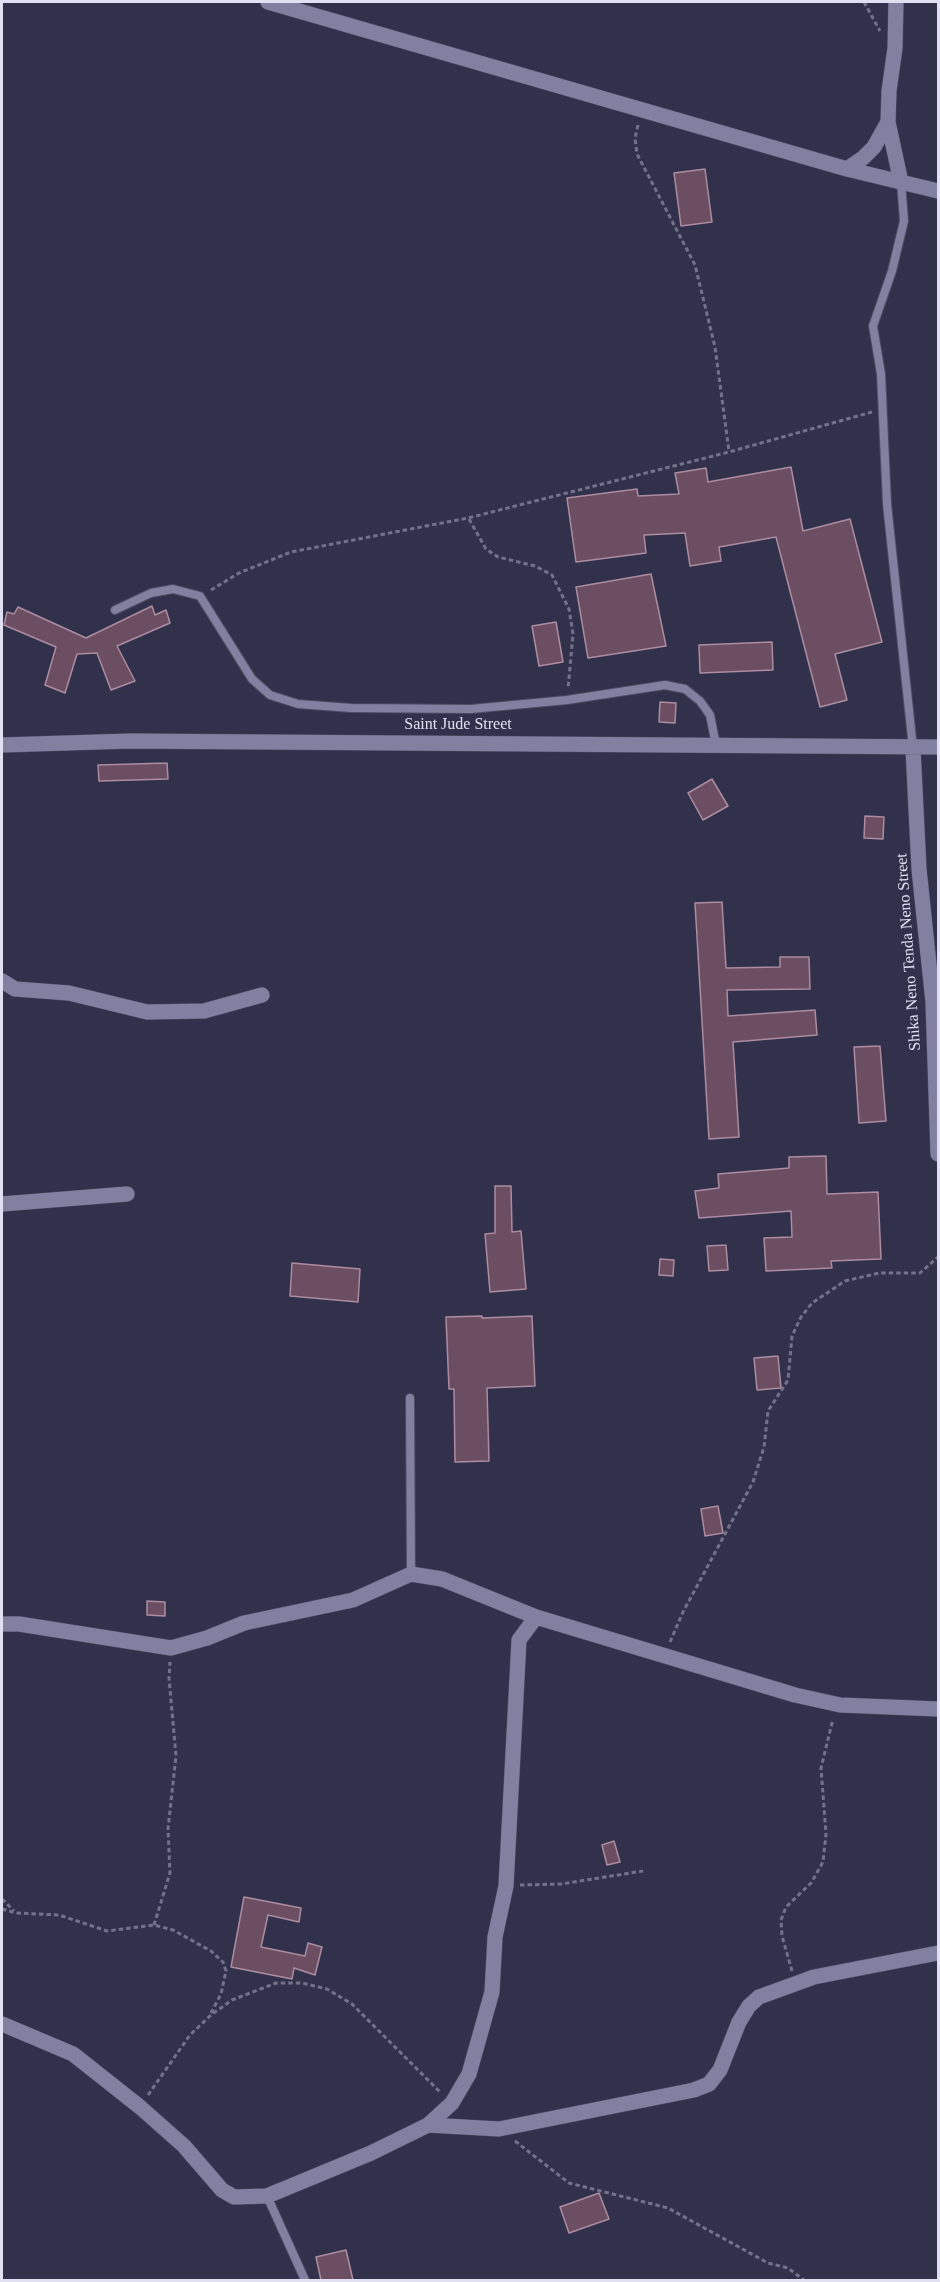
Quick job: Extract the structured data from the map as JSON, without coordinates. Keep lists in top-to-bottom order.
{
  "streets": {
    "street": ["Saint Jude Street", "Shika Neno Tenda Neno Street"]
  },
  "crossings": [
    ["Saint Jude Street", "Shika Neno Tenda Neno Street"]
  ]
}
